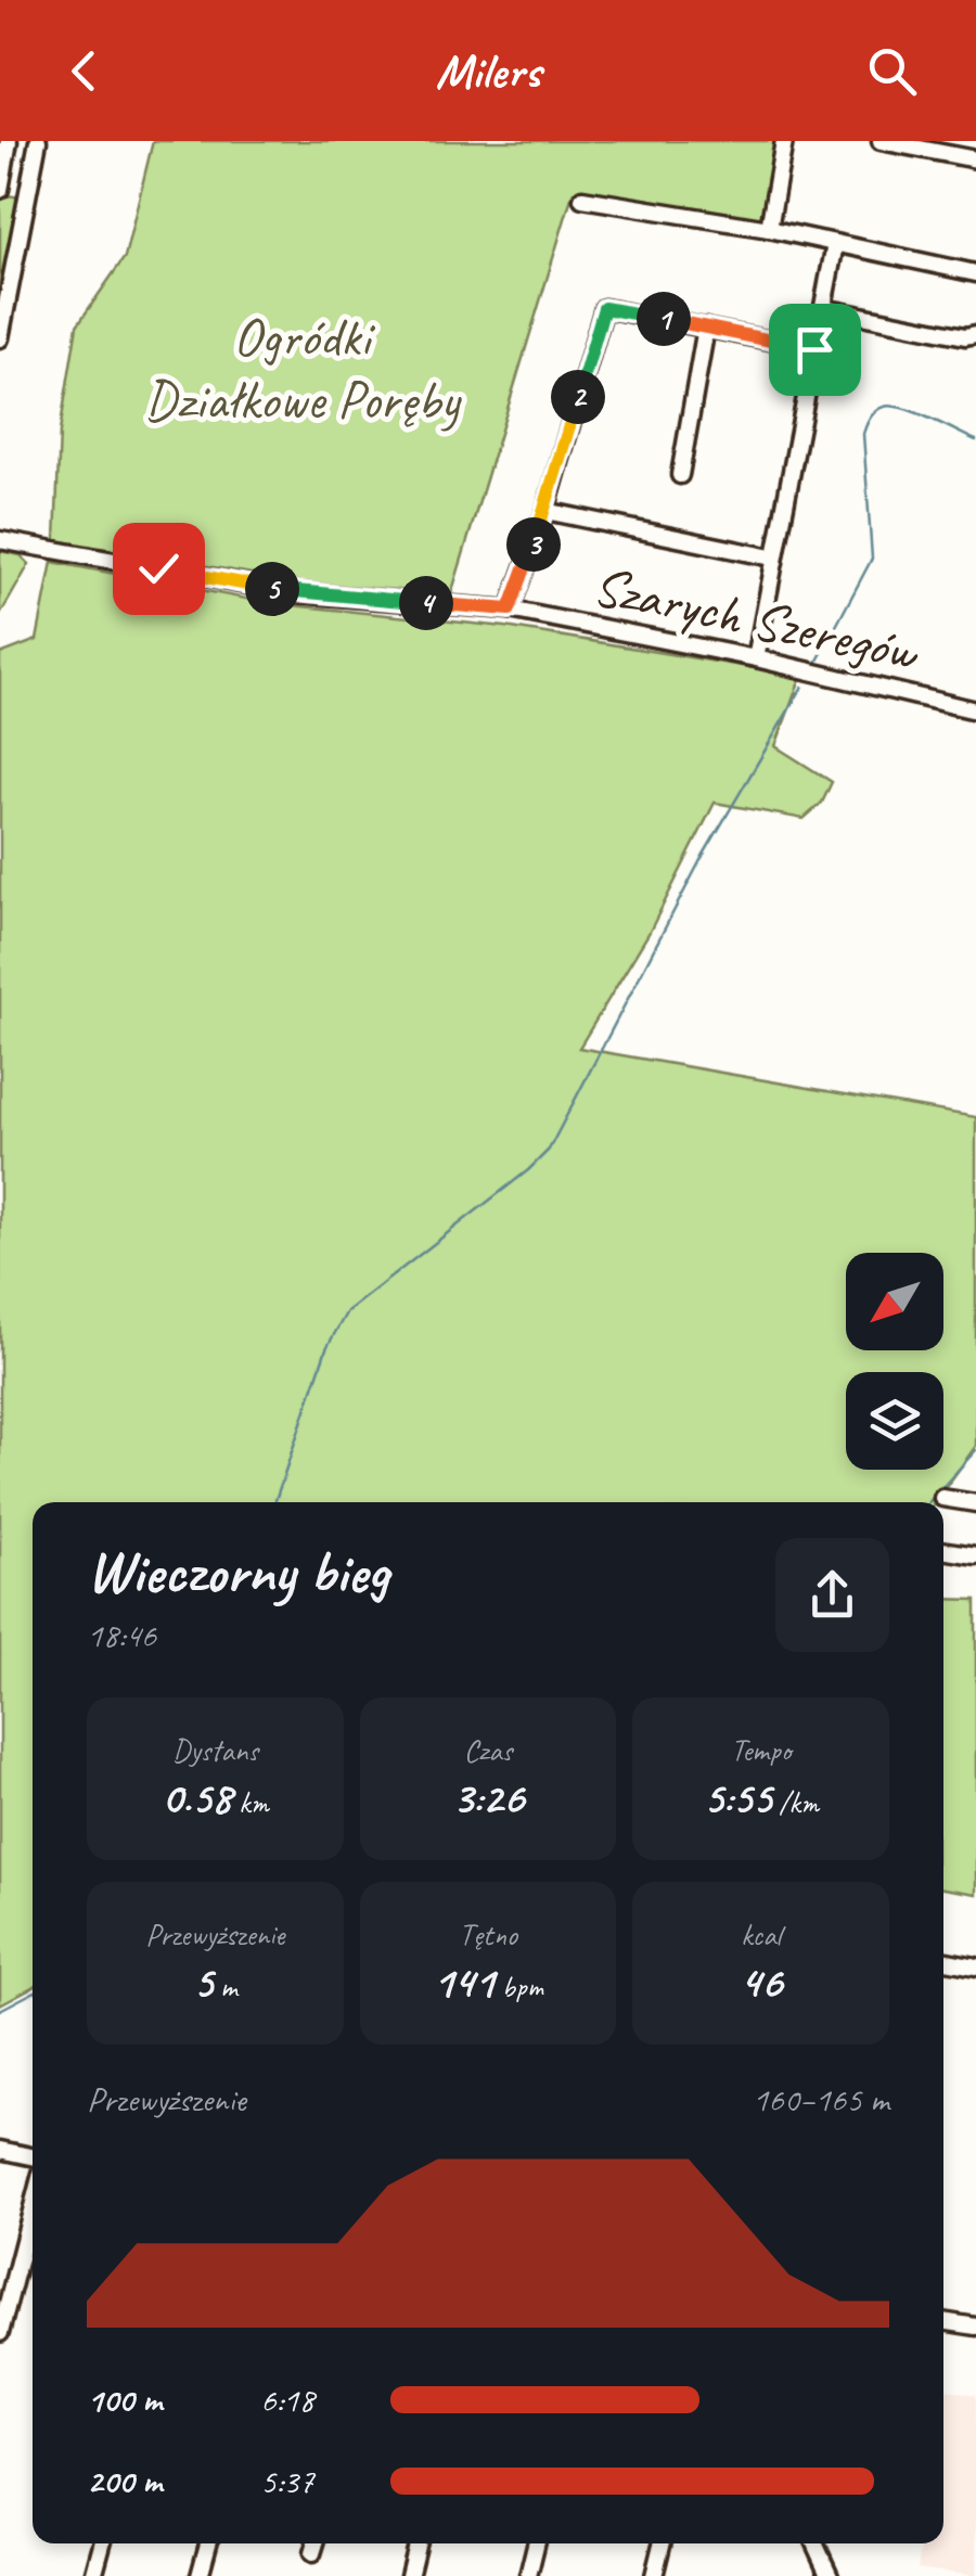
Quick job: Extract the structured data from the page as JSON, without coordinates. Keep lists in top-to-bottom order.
{
  "streets": {
    "street": ["Szarych Szeregów"]
  },
  "parks": ["Ogródki Działkowe Poręby"],
  "north": "bottom left",
  "page": {
    "header": "Milers",
    "pins": [
      "1",
      "2",
      "3",
      "5",
      "4"
    ],
    "heading": ["Wieczorny bieg", "18:46"],
    "stats": [
      ["Dystans", "0.58 km"],
      ["Czas", "3:26"],
      ["Tempo", "5:55 /km"],
      ["Przewyższenie", "5 m"],
      ["Tętno", "141 bpm"],
      ["kcal", "46"]
    ],
    "chart": ["Przewyższenie", "160–165 m"],
    "list": [
      {
        "name": "100 m",
        "note": "6:18"
      },
      {
        "name": "200 m",
        "note": "5:37"
      }
    ]
  }
}
